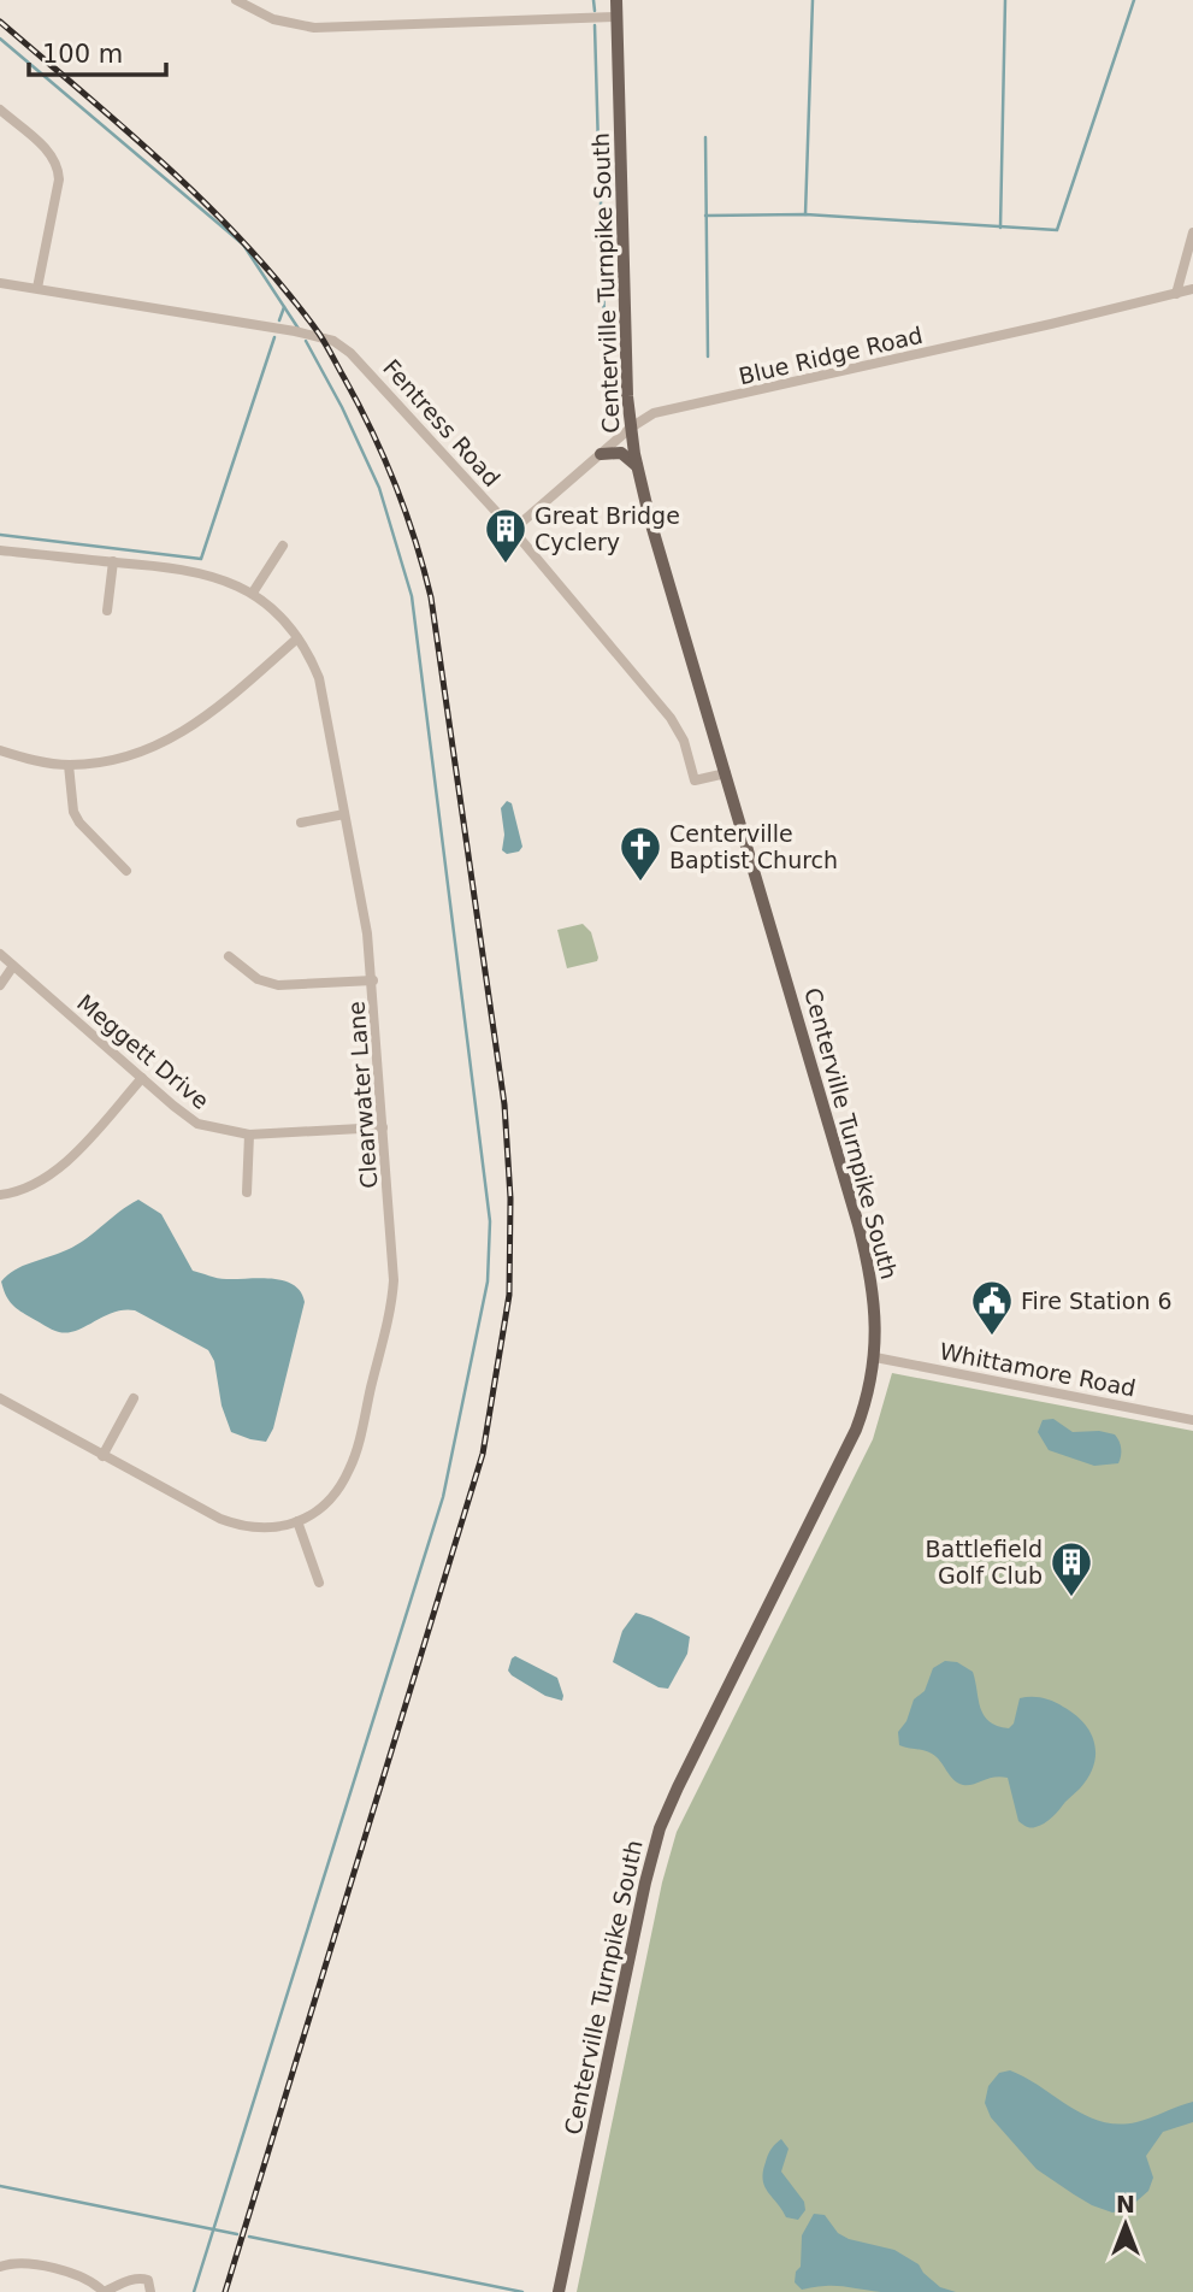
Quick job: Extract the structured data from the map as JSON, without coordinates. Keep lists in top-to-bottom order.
{
  "streets": {
    "main road": ["Centerville Turnpike South"],
    "street": [
      "Blue Ridge Road",
      "Fentress Road",
      "Meggett Drive",
      "Clearwater Lane",
      "Whittamore Road"
    ]
  },
  "crossings": [
    ["Centerville Turnpike South", "Blue Ridge Road"],
    ["Centerville Turnpike South", "Fentress Road"],
    ["Centerville Turnpike South", "Whittamore Road"],
    ["Blue Ridge Road", "Fentress Road"],
    ["Meggett Drive", "Clearwater Lane"]
  ],
  "places": {
    "building": ["Great Bridge Cyclery", "Battlefield Golf Club"],
    "church": ["Centerville Baptist Church"],
    "public building": ["Fire Station 6"]
  },
  "scale_bar": "100 m",
  "north": "top"
}
